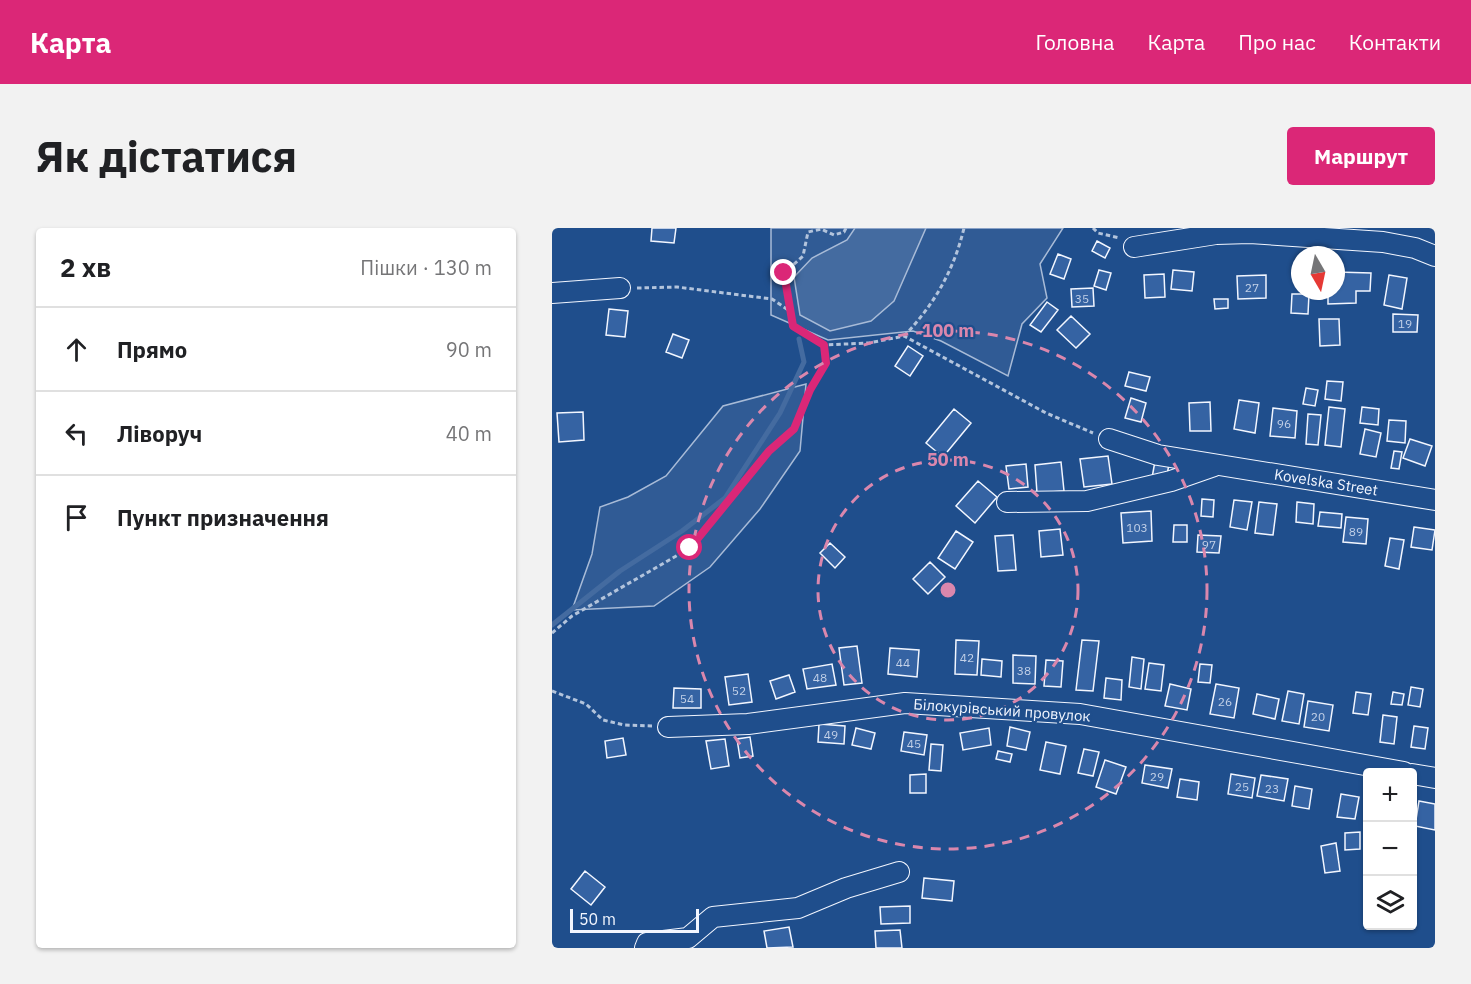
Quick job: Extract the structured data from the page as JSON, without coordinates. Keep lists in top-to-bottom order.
{
  "streets": {
    "street": ["Kovelska Street", "Білокурівський провулок"]
  },
  "house_numbers": [
    "27",
    "35",
    "19",
    "96",
    "103",
    "89",
    "97",
    "42",
    "44",
    "38",
    "48",
    "52",
    "54",
    "26",
    "20",
    "49",
    "45",
    "29",
    "25",
    "23"
  ],
  "scale_bar": "50 m",
  "north": "bottom",
  "page": {
    "header": "Карта",
    "nav": [
      "Головна",
      "Карта",
      "Про нас",
      "Контакти"
    ],
    "buttons": "Маршрут",
    "title": "Як дістатися",
    "heading": ["2 хв", "Пішки · 130 m"],
    "list": [
      ["Прямо", "90 m"],
      ["Ліворуч", "40 m"],
      "Пункт призначення"
    ],
    "map_buttons": ["+", "−"],
    "scale": "50 m"
  },
  "rings": ["100 m", "50 m"]
}
